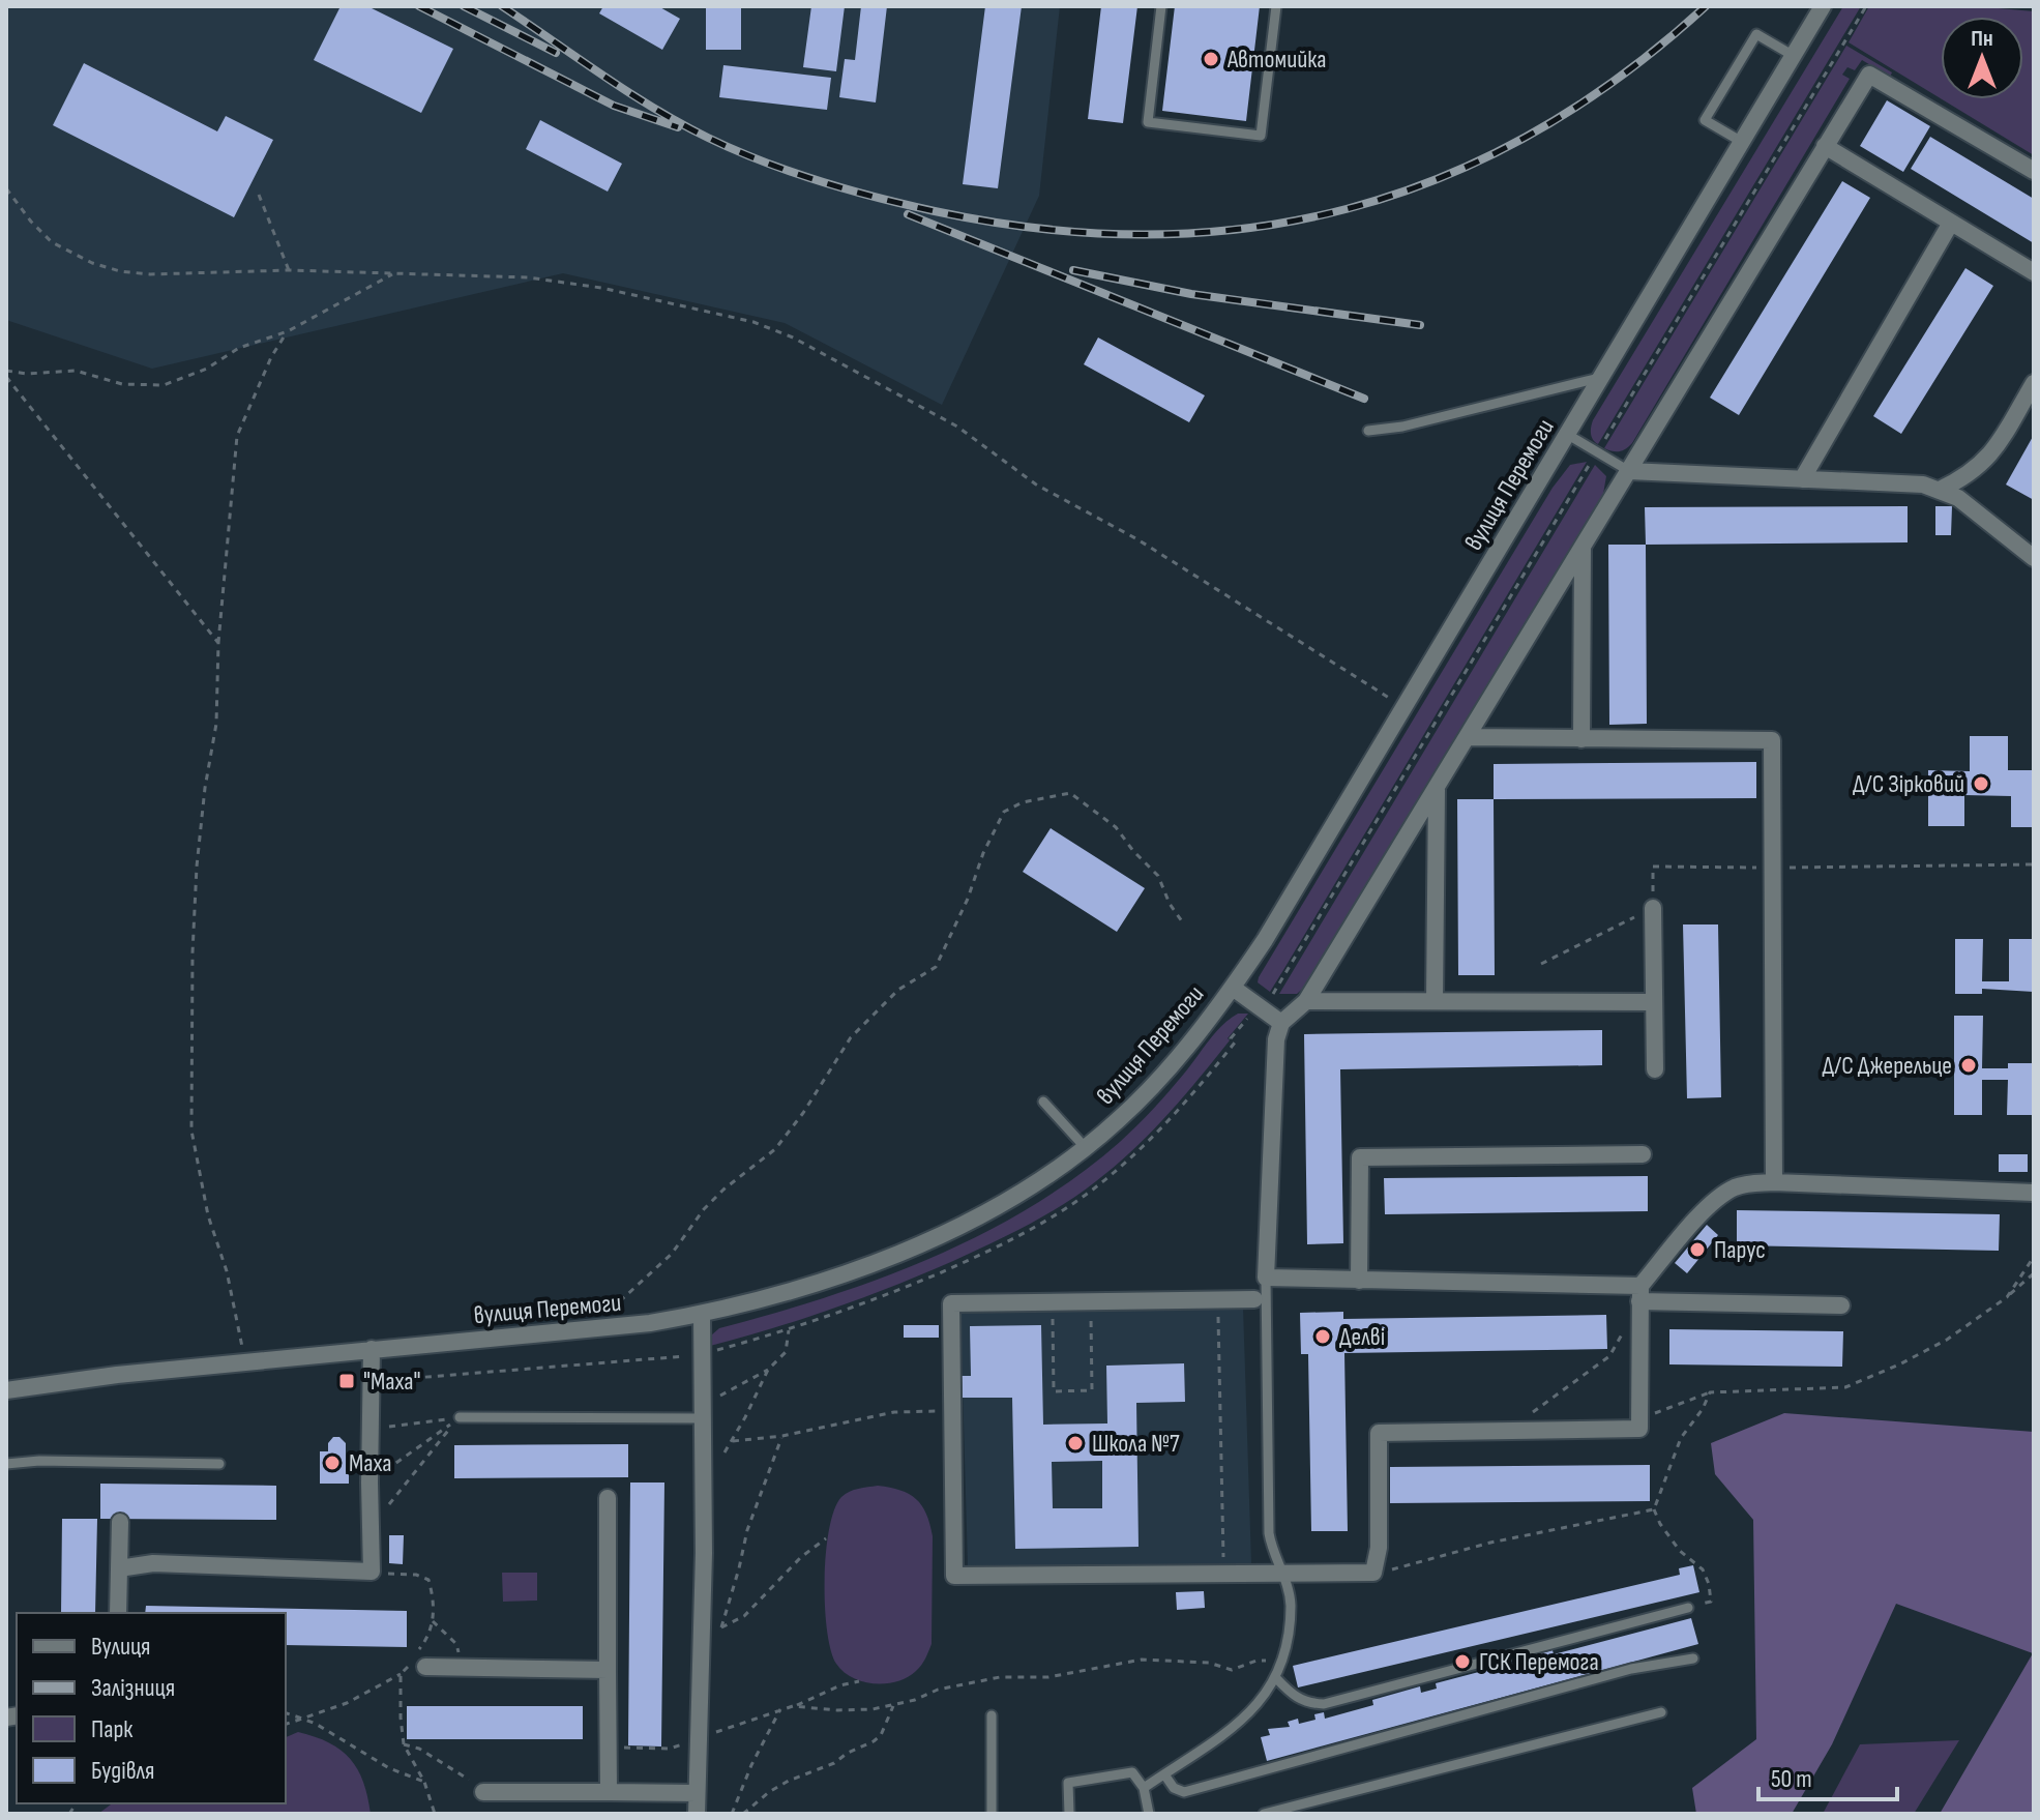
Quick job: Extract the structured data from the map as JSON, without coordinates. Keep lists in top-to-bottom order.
{
  "streets": {
    "street": ["вулиця Перемоги"]
  },
  "places": {
    "other": [
      "Автомийка",
      "Д/С Зірковий",
      "Д/С Джерельце",
      "Парус",
      "Делві",
      "Школа №7",
      "Маха",
      "ГСК Перемога"
    ],
    "transit": ["\"Маха\""]
  },
  "legend": [
    "Вулиця",
    "Залізниця",
    "Парк",
    "Будівля"
  ],
  "scale_bar": "50 m",
  "north": "top"
}
